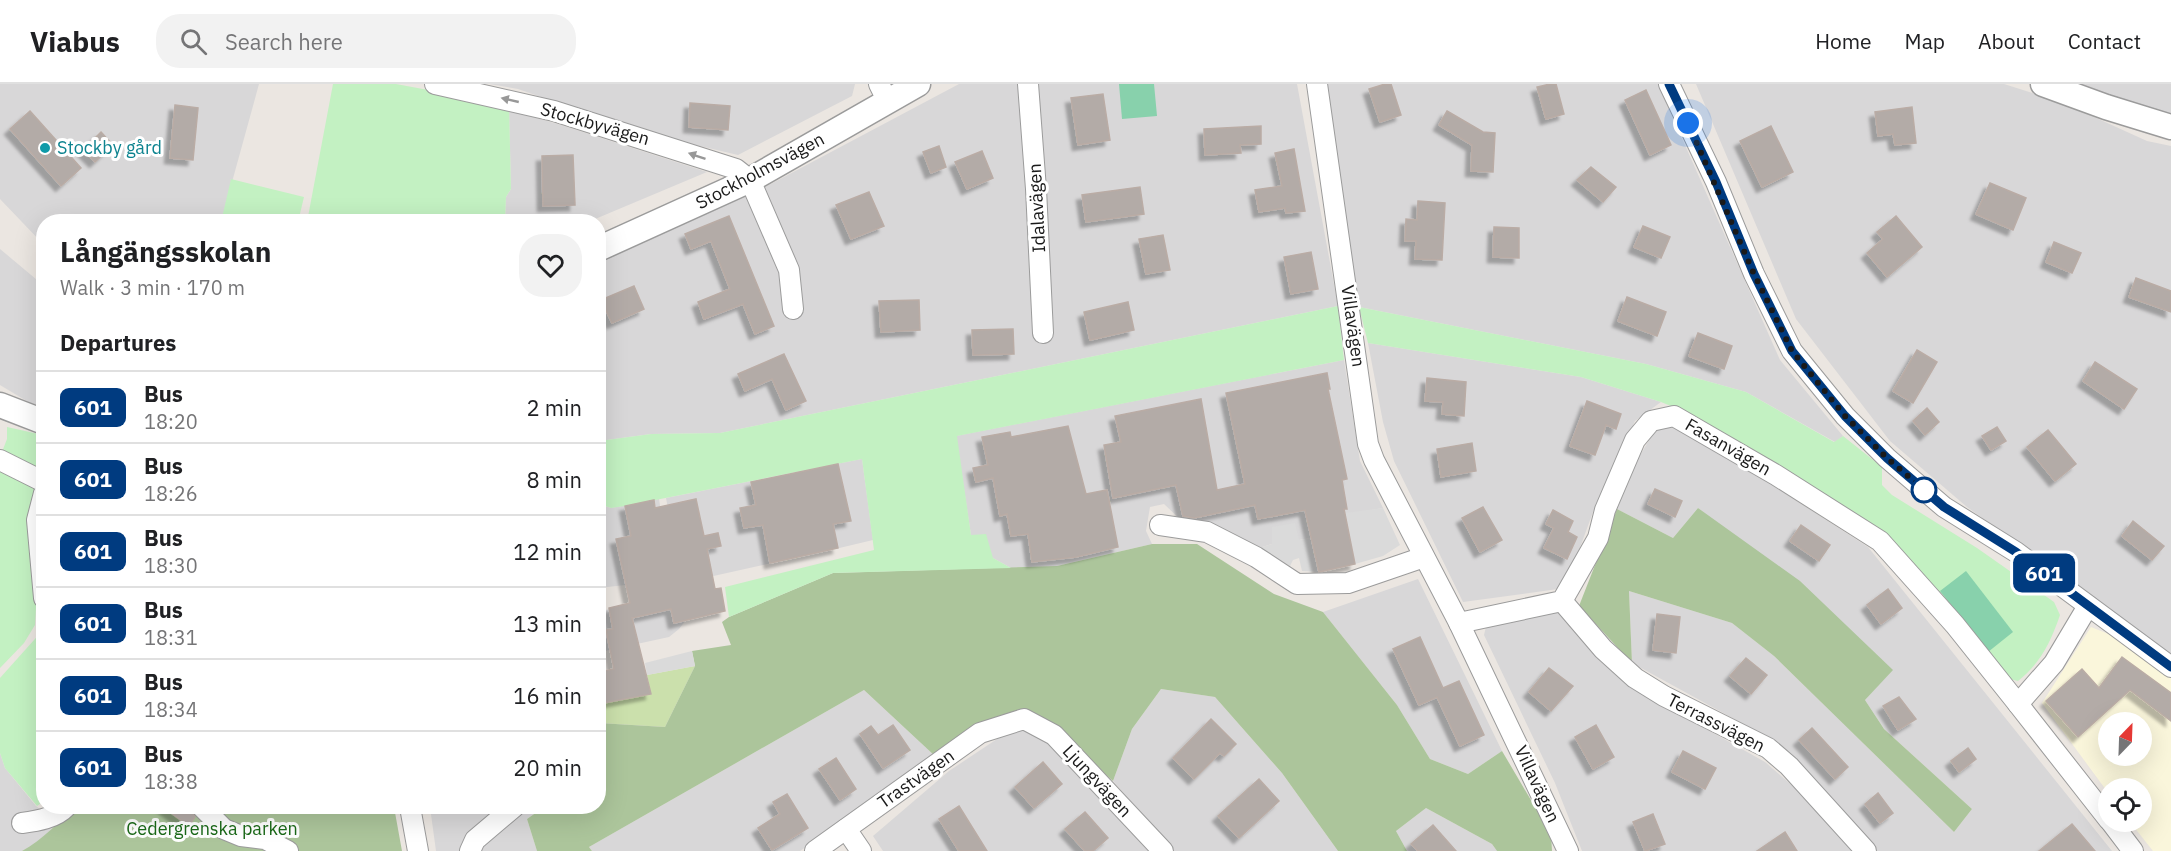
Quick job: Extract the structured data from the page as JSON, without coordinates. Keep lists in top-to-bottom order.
{
  "streets": {
    "street": [
      "Stockbyvägen",
      "Stockholmsvägen",
      "Idalavägen",
      "Villavägen",
      "Fasanvägen",
      "Terrassvägen",
      "Trastvägen",
      "Ljungvägen"
    ]
  },
  "crossings": [
    ["Stockbyvägen", "Stockholmsvägen"],
    ["Fasanvägen", "Terrassvägen"],
    ["Trastvägen", "Ljungvägen"]
  ],
  "one_way": ["Stockbyvägen"],
  "parks": ["Cedergrenska parken"],
  "places": ["Stockby gård"],
  "lines": ["bus line 601"],
  "north": "top right",
  "page": {
    "header": "Viabus",
    "search": "Search here",
    "nav": [
      "Home",
      "Map",
      "About",
      "Contact"
    ],
    "on_map": "601",
    "heading": [
      ["Långängsskolan", "Walk · 3 min · 170 m"],
      "Departures"
    ],
    "list": [
      {
        "mark": "601",
        "name": "Bus",
        "note": "18:20",
        "value": "2 min"
      },
      {
        "mark": "601",
        "name": "Bus",
        "note": "18:26",
        "value": "8 min"
      },
      {
        "mark": "601",
        "name": "Bus",
        "note": "18:30",
        "value": "12 min"
      },
      {
        "mark": "601",
        "name": "Bus",
        "note": "18:31",
        "value": "13 min"
      },
      {
        "mark": "601",
        "name": "Bus",
        "note": "18:34",
        "value": "16 min"
      },
      {
        "mark": "601",
        "name": "Bus",
        "note": "18:38",
        "value": "20 min"
      }
    ]
  }
}
